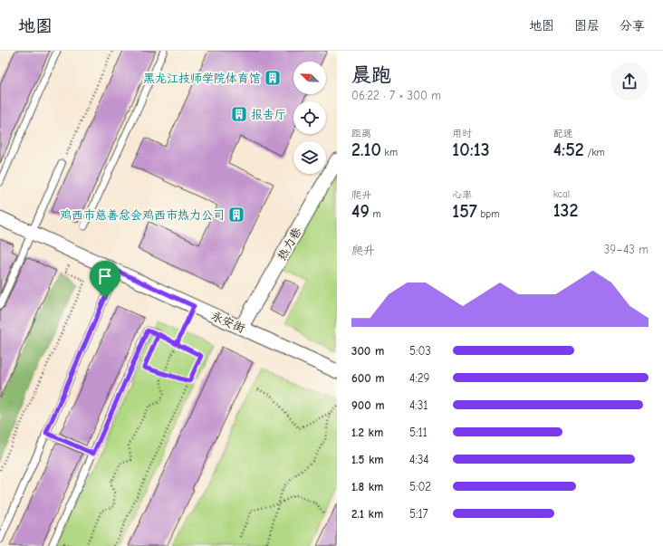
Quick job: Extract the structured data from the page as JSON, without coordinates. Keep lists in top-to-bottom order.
{
  "streets": {
    "street": ["热力巷", "永安街"]
  },
  "crossings": [
    ["热力巷", "永安街"]
  ],
  "places": {
    "building": ["黑龙江技师学院体育馆", "报告厅", "鸡西市慈善总会鸡西市热力公司"]
  },
  "north": "top left",
  "page": {
    "header": "地图",
    "nav": ["地图", "图层", "分享"],
    "heading": ["晨跑", "06:22 · 7 × 300 m"],
    "stats": [
      ["距离", "2.10 km"],
      ["用时", "10:13"],
      ["配速", "4:52 /km"],
      ["爬升", "49 m"],
      ["心率", "157 bpm"],
      ["kcal", "132"]
    ],
    "chart": ["爬升", "39–43 m"],
    "list": [
      {
        "name": "300 m",
        "note": "5:03"
      },
      {
        "name": "600 m",
        "note": "4:29"
      },
      {
        "name": "900 m",
        "note": "4:31"
      },
      {
        "name": "1.2 km",
        "note": "5:11"
      },
      {
        "name": "1.5 km",
        "note": "4:34"
      },
      {
        "name": "1.8 km",
        "note": "5:02"
      },
      {
        "name": "2.1 km",
        "note": "5:17"
      }
    ]
  }
}
